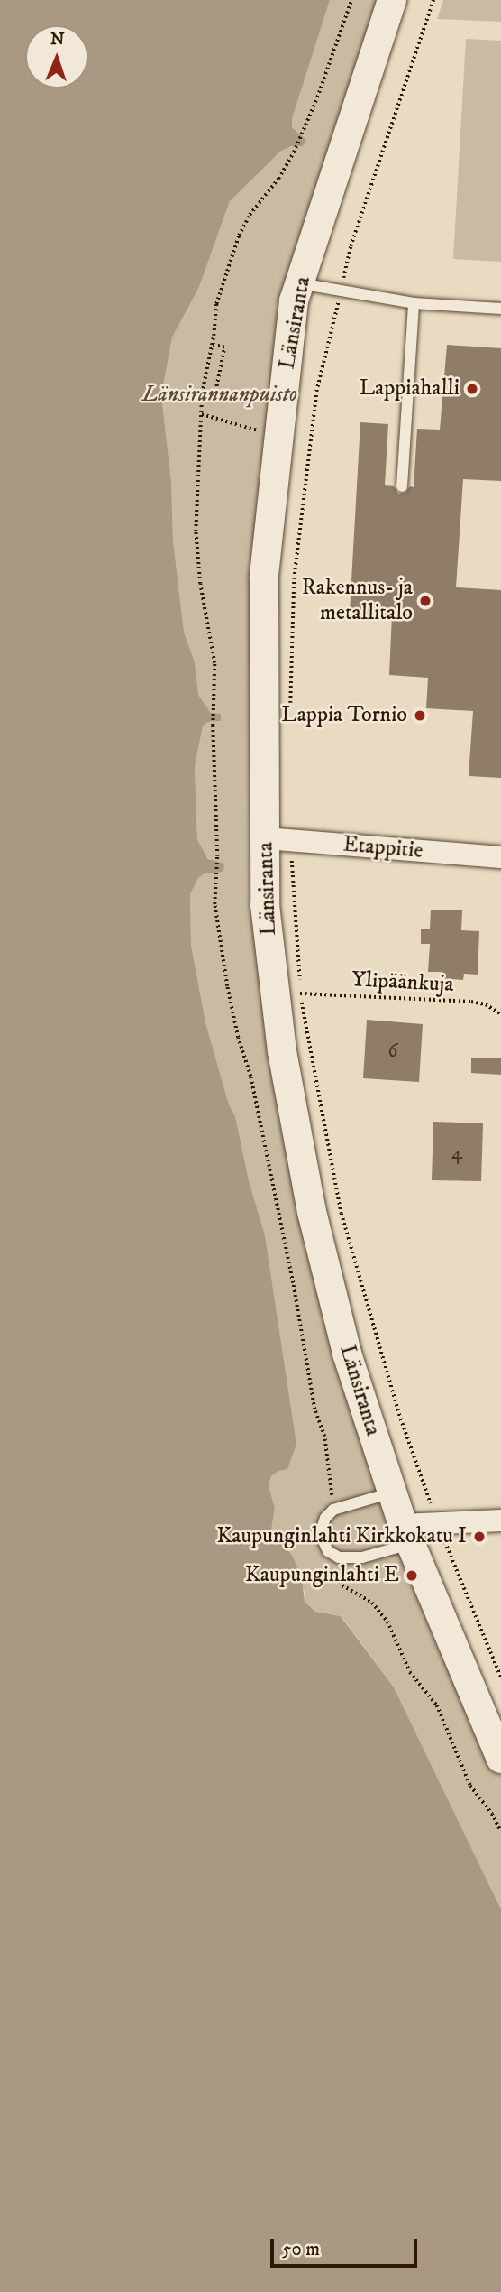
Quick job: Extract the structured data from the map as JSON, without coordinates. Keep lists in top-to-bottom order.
{
  "streets": {
    "street": ["Länsiranta", "Etappitie"],
    "path": ["Ylipäänkuja"]
  },
  "crossings": [
    ["Länsiranta", "Etappitie"]
  ],
  "parks": ["Länsirannanpuisto"],
  "places": [
    "Lappiahalli",
    "Rakennus- ja metallitalo",
    "Lappia Tornio",
    "Kaupunginlahti Kirkkokatu I",
    "Kaupunginlahti E"
  ],
  "house_numbers": ["6", "4"],
  "scale_bar": "50 m",
  "north": "top"
}
